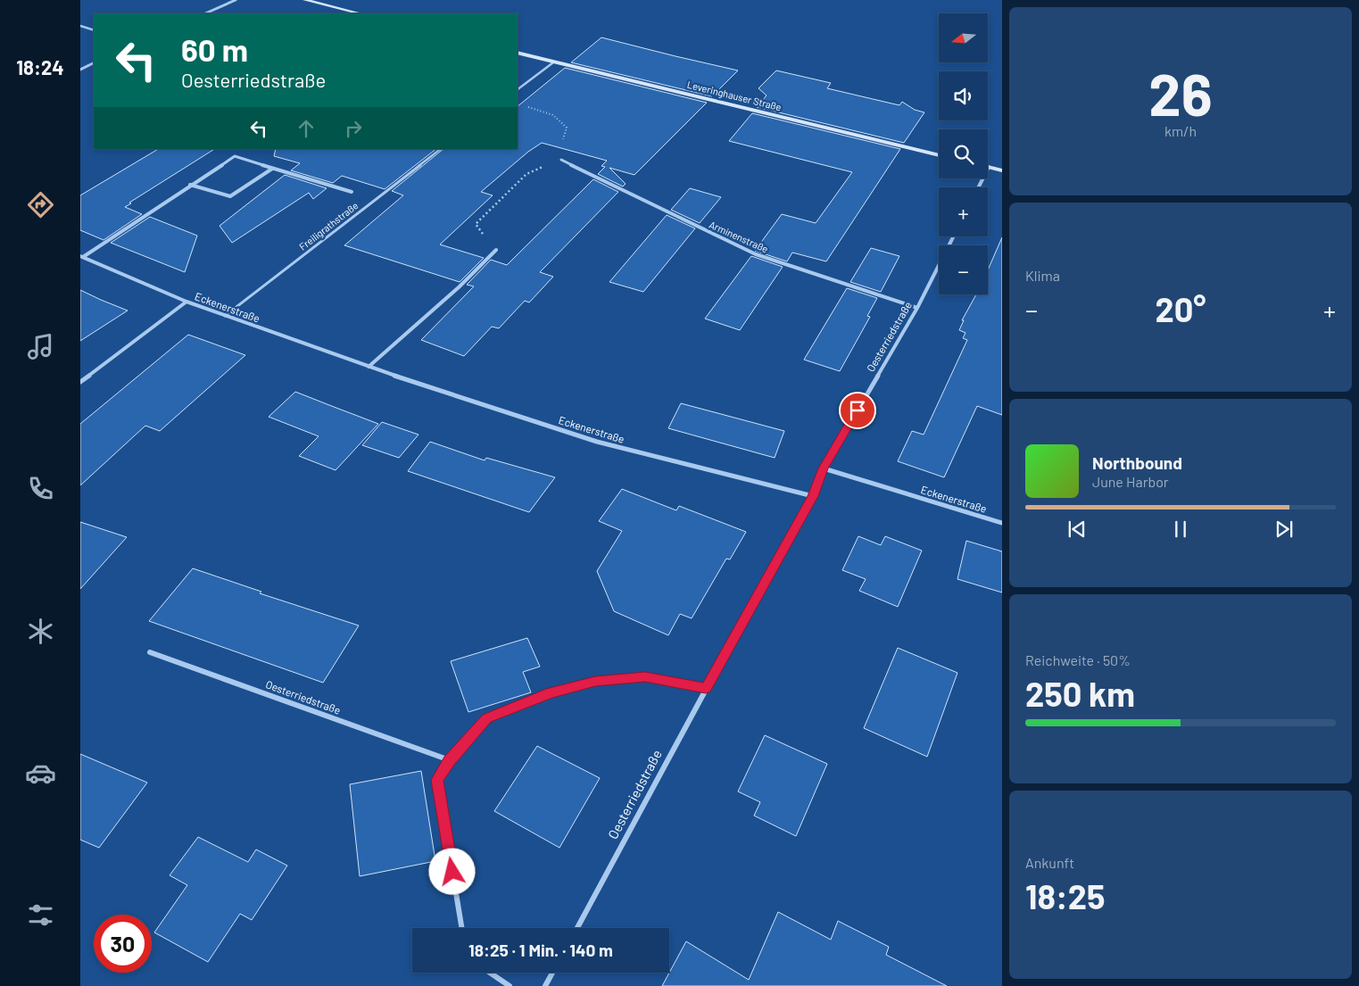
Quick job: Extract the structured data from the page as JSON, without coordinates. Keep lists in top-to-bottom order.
{
  "streets": {
    "main road": ["Leveringhauser Straße"],
    "street": ["Arminenstraße", "Eckenerstraße", "Oesterriedstraße"],
    "lane": ["Freiligrathstraße"]
  },
  "crossings": [
    ["Freiligrathstraße", "Eckenerstraße"],
    ["Arminenstraße", "Oesterriedstraße"],
    ["Eckenerstraße", "Oesterriedstraße"]
  ],
  "north": "left",
  "page": {
    "tabs": "18:24",
    "tile": [
      ["26", "km/h"],
      "Klima",
      ["Reichweite · 50%", "250 km"],
      ["Ankunft", "18:25"]
    ],
    "map_buttons": ["+", "−"],
    "turn": ["60 m", "Oesterriedstraße"],
    "heat": ["−", "20°", "+"],
    "song": ["Northbound", "June Harbor"],
    "limit": "30",
    "trip": "18:25 · 1 Min. · 140 m"
  }
}
